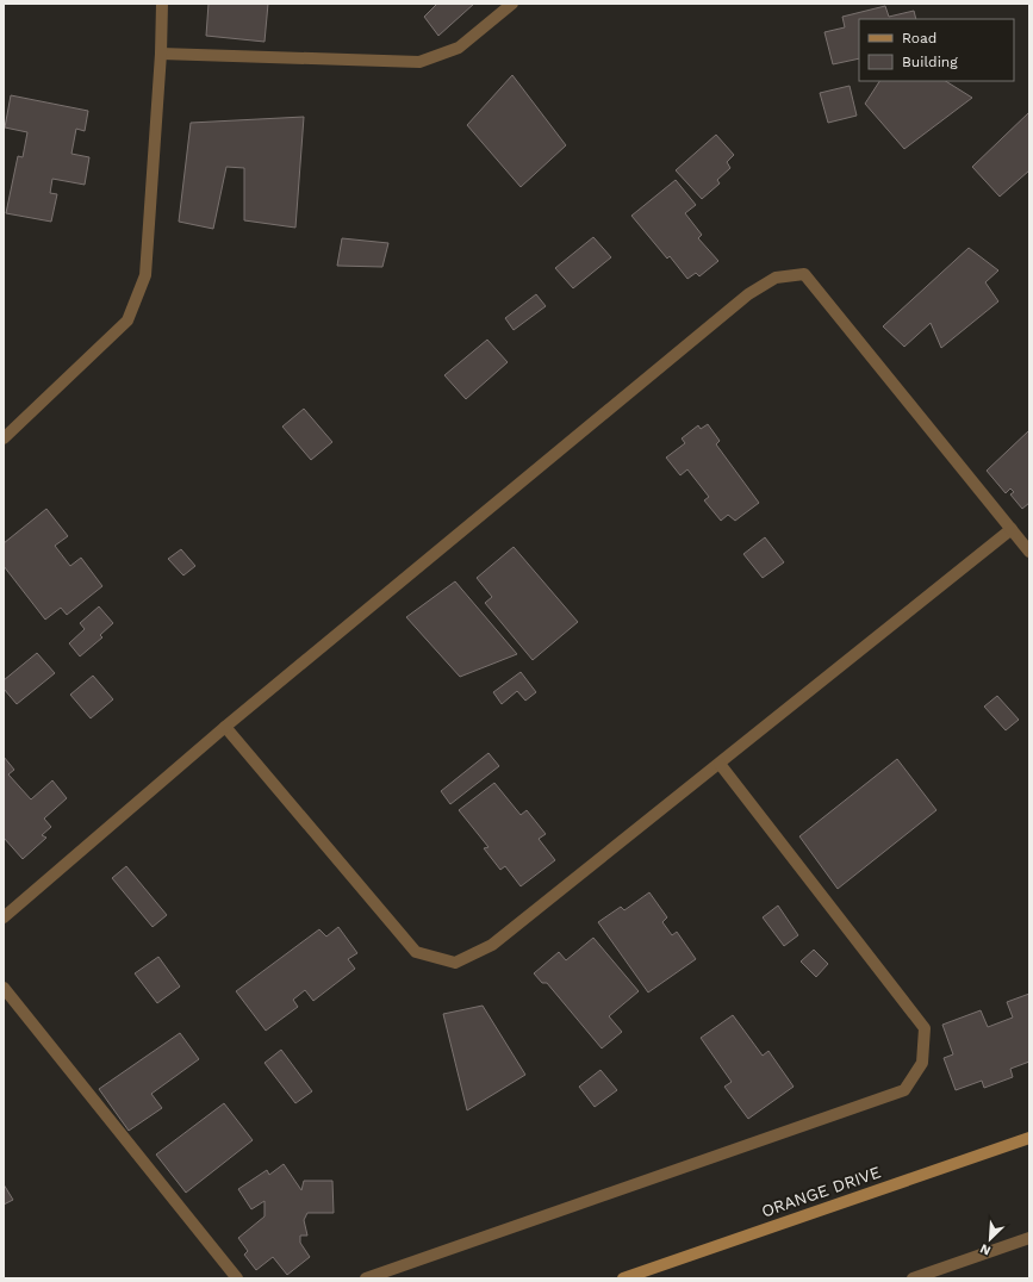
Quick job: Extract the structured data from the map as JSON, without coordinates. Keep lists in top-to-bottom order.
{
  "streets": {
    "street": ["ORANGE DRIVE"]
  },
  "legend": ["Road", "Building"],
  "north": "bottom left"
}
